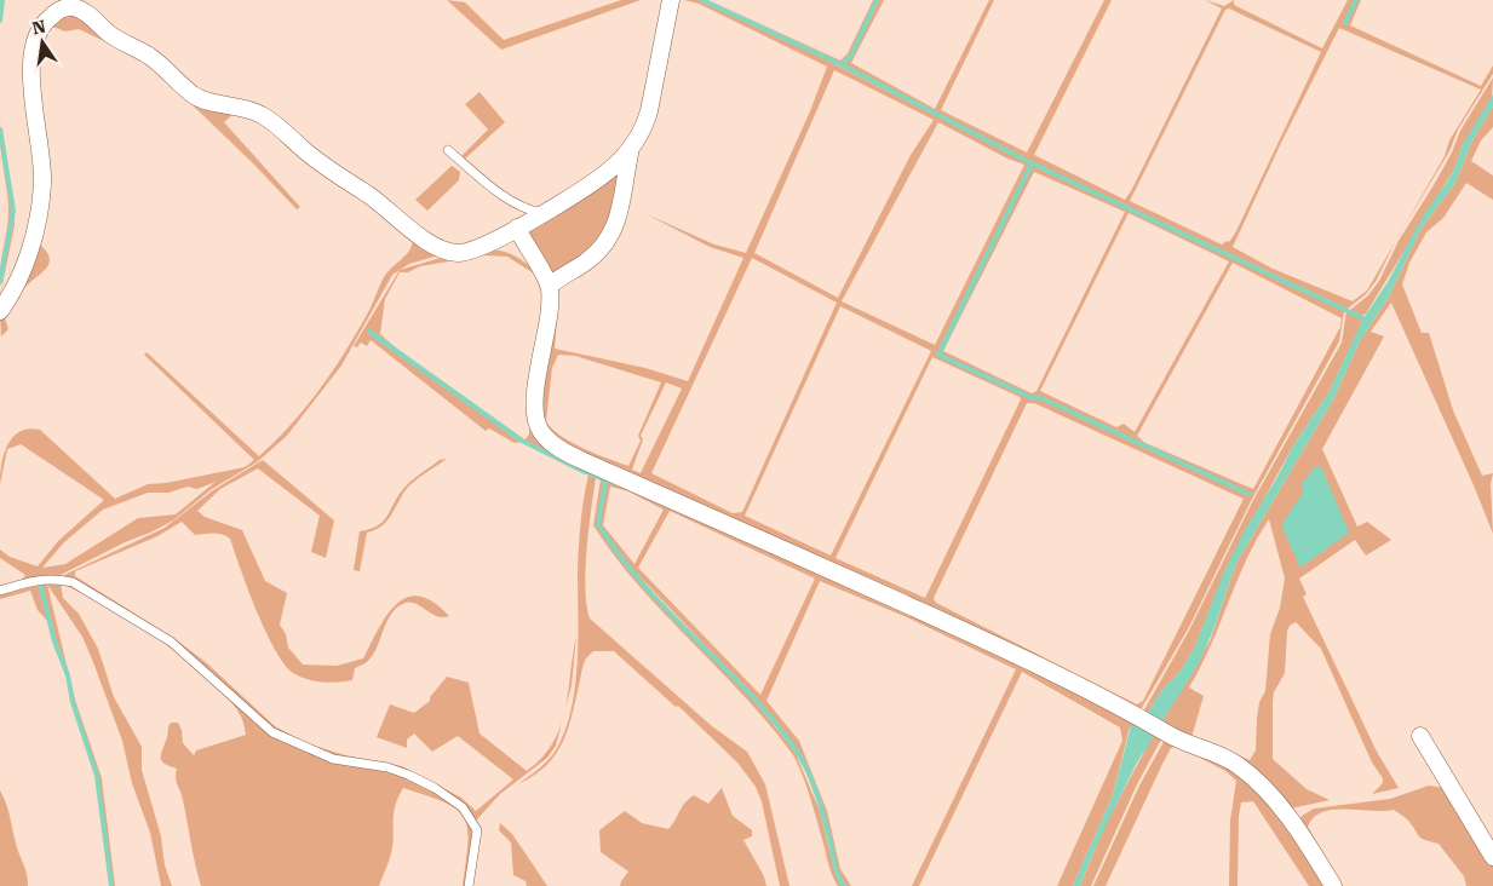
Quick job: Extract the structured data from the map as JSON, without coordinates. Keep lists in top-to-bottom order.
{
  "north": "top"
}
